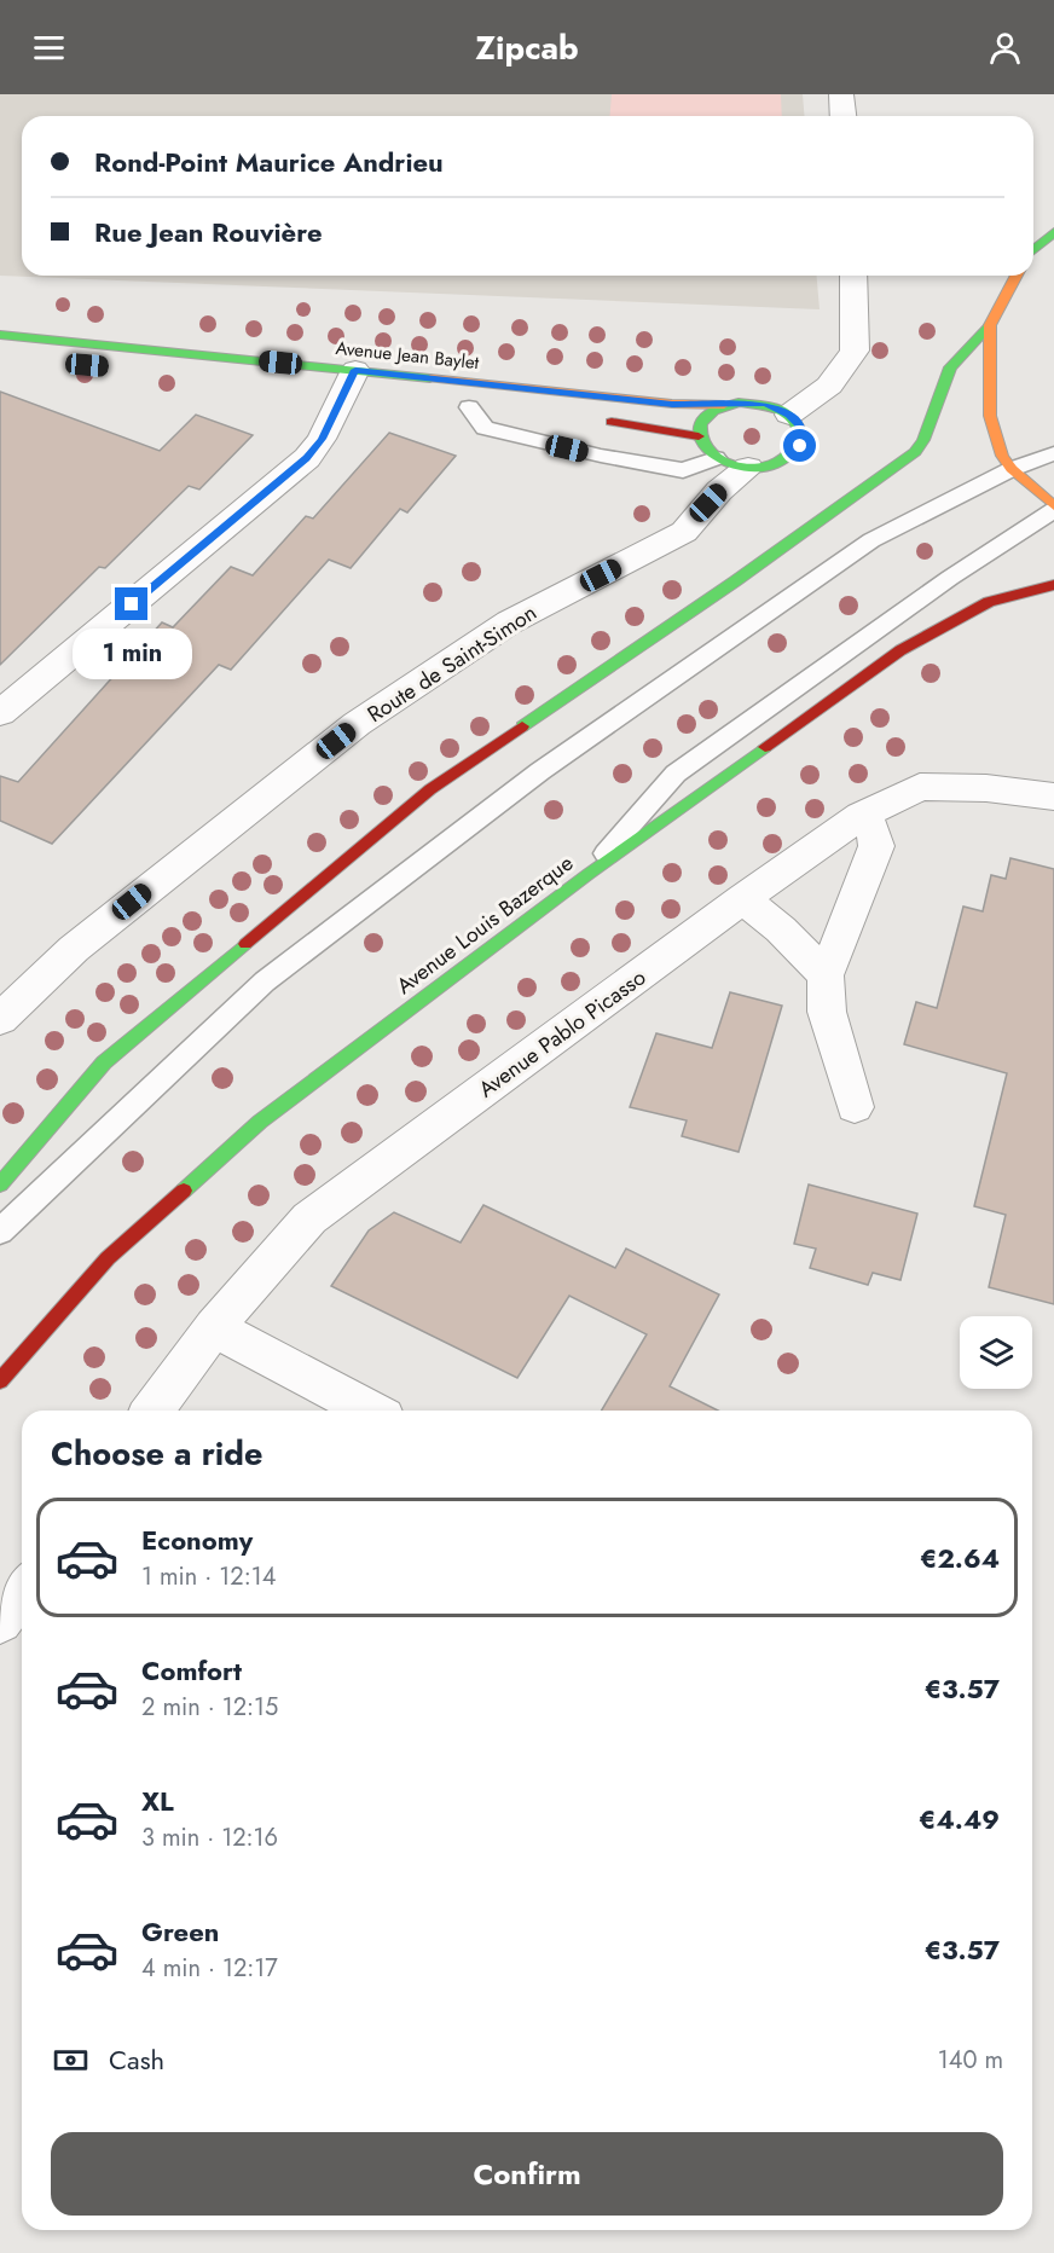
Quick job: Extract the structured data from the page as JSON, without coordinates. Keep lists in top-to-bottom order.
{
  "streets": {
    "main road": ["Avenue Jean Baylet", "Avenue Louis Bazerque"],
    "street": ["Route de Saint-Simon", "Avenue Pablo Picasso"]
  },
  "crossings": [
    ["Avenue Jean Baylet", "Route de Saint-Simon"]
  ],
  "page": {
    "header": "Zipcab",
    "banner": ["Rond-Point Maurice Andrieu", "Rue Jean Rouvière"],
    "bubble": "1 min",
    "heading": "Choose a ride",
    "list": [
      {
        "name": "Economy",
        "note": "1 min · 12:14",
        "value": "€2.64"
      },
      {
        "name": "Comfort",
        "note": "2 min · 12:15",
        "value": "€3.57"
      },
      {
        "name": "XL",
        "note": "3 min · 12:16",
        "value": "€4.49"
      },
      {
        "name": "Green",
        "note": "4 min · 12:17",
        "value": "€3.57"
      }
    ],
    "pay": ["Cash", "140 m"],
    "buttons": "Confirm"
  }
}
